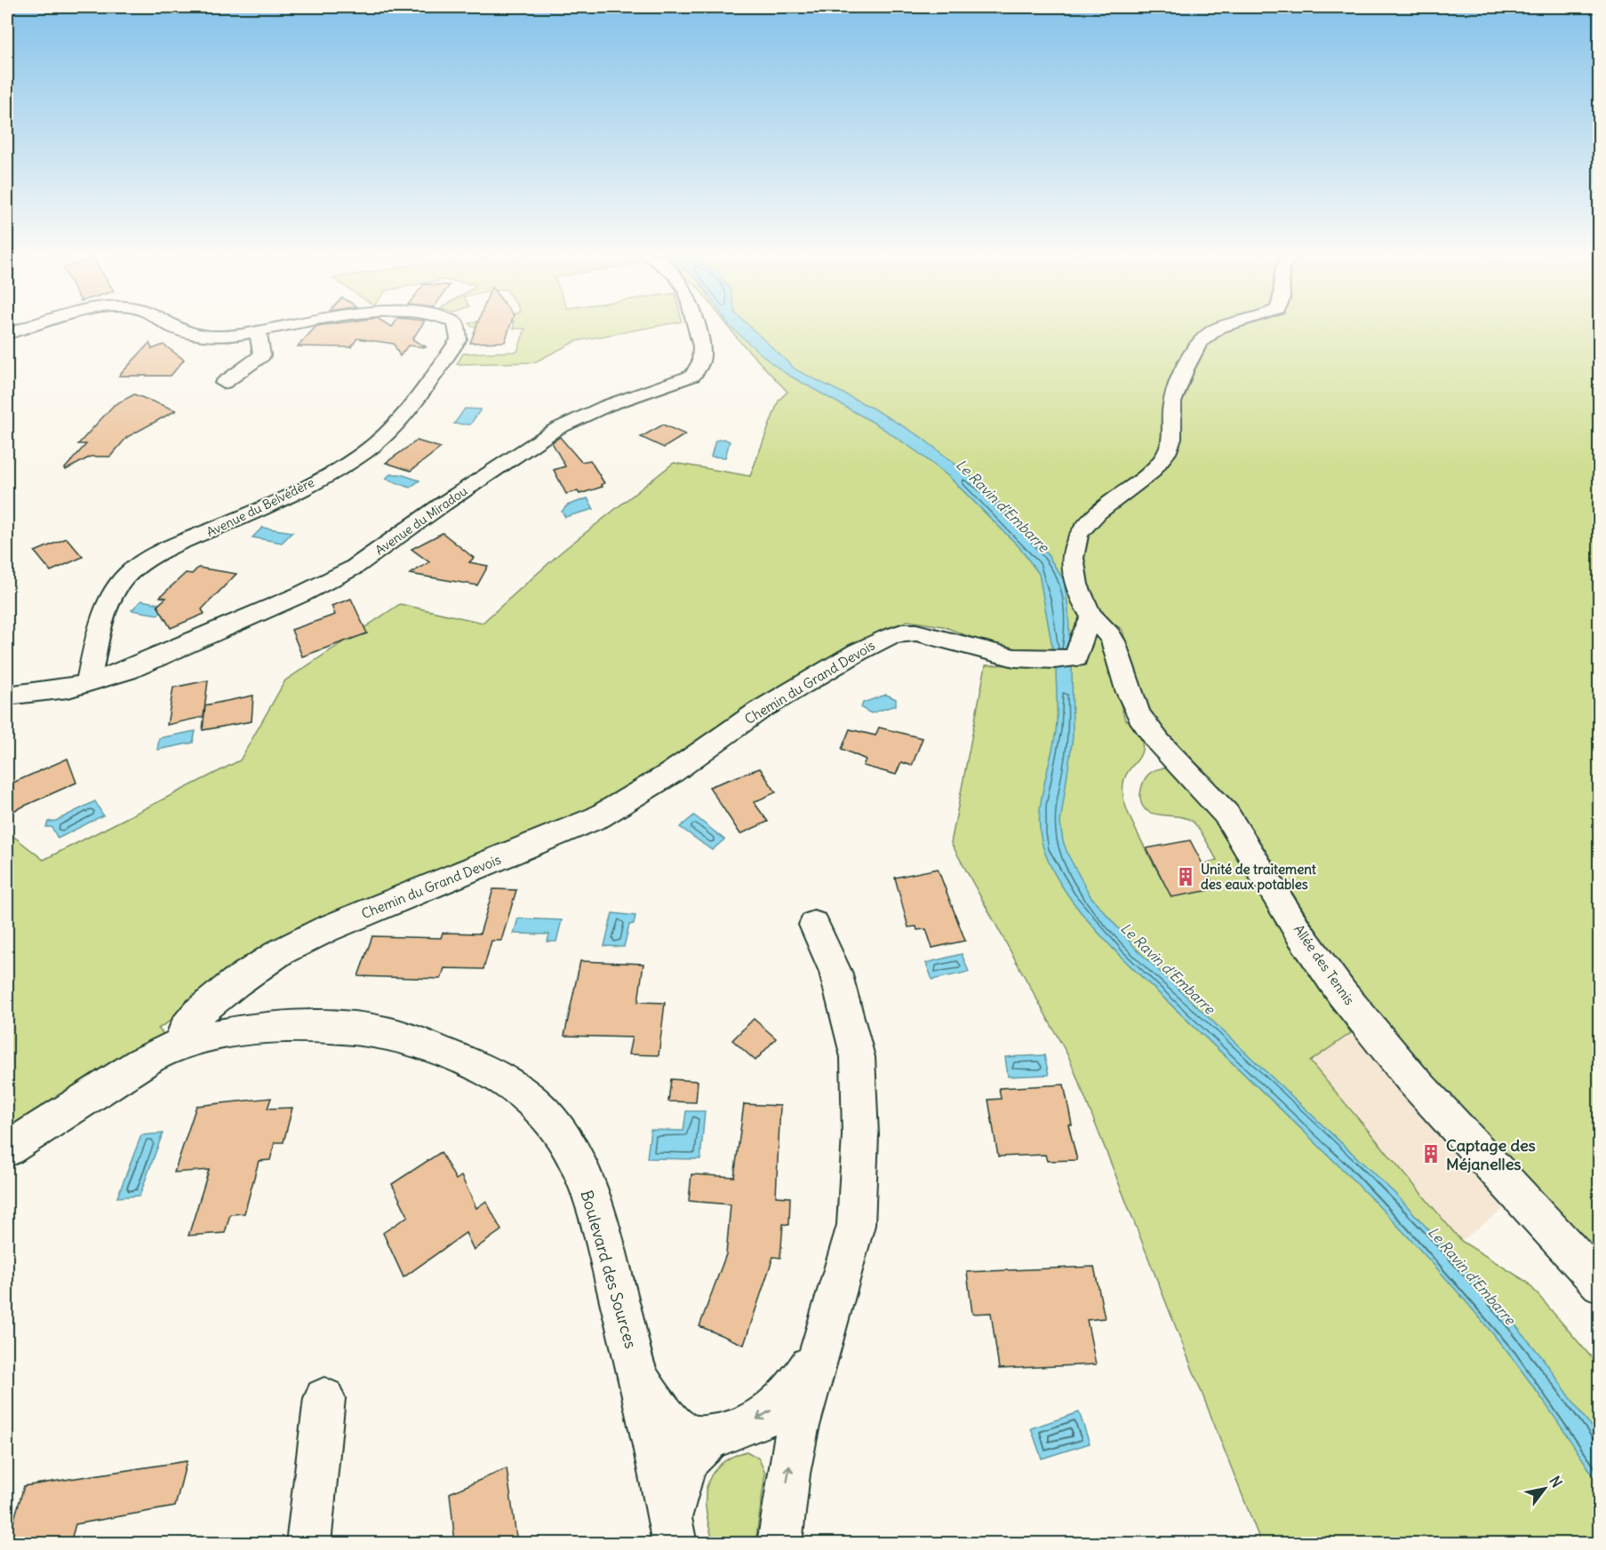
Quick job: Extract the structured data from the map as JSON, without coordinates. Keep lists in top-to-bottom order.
{
  "streets": {
    "street": [
      "Avenue du Belvédère",
      "Avenue du Miradou",
      "Chemin du Grand Devois",
      "Allée des Tennis",
      "Boulevard des Sources"
    ]
  },
  "crossings": [
    ["Avenue du Belvédère", "Avenue du Miradou"],
    ["Chemin du Grand Devois", "Allée des Tennis"],
    ["Chemin du Grand Devois", "Boulevard des Sources"]
  ],
  "water": ["Le Ravin d'Embarre"],
  "places": {
    "building": ["Unité de traitement des eaux potables", "Captage des Méjanelles"]
  },
  "north": "top right"
}
